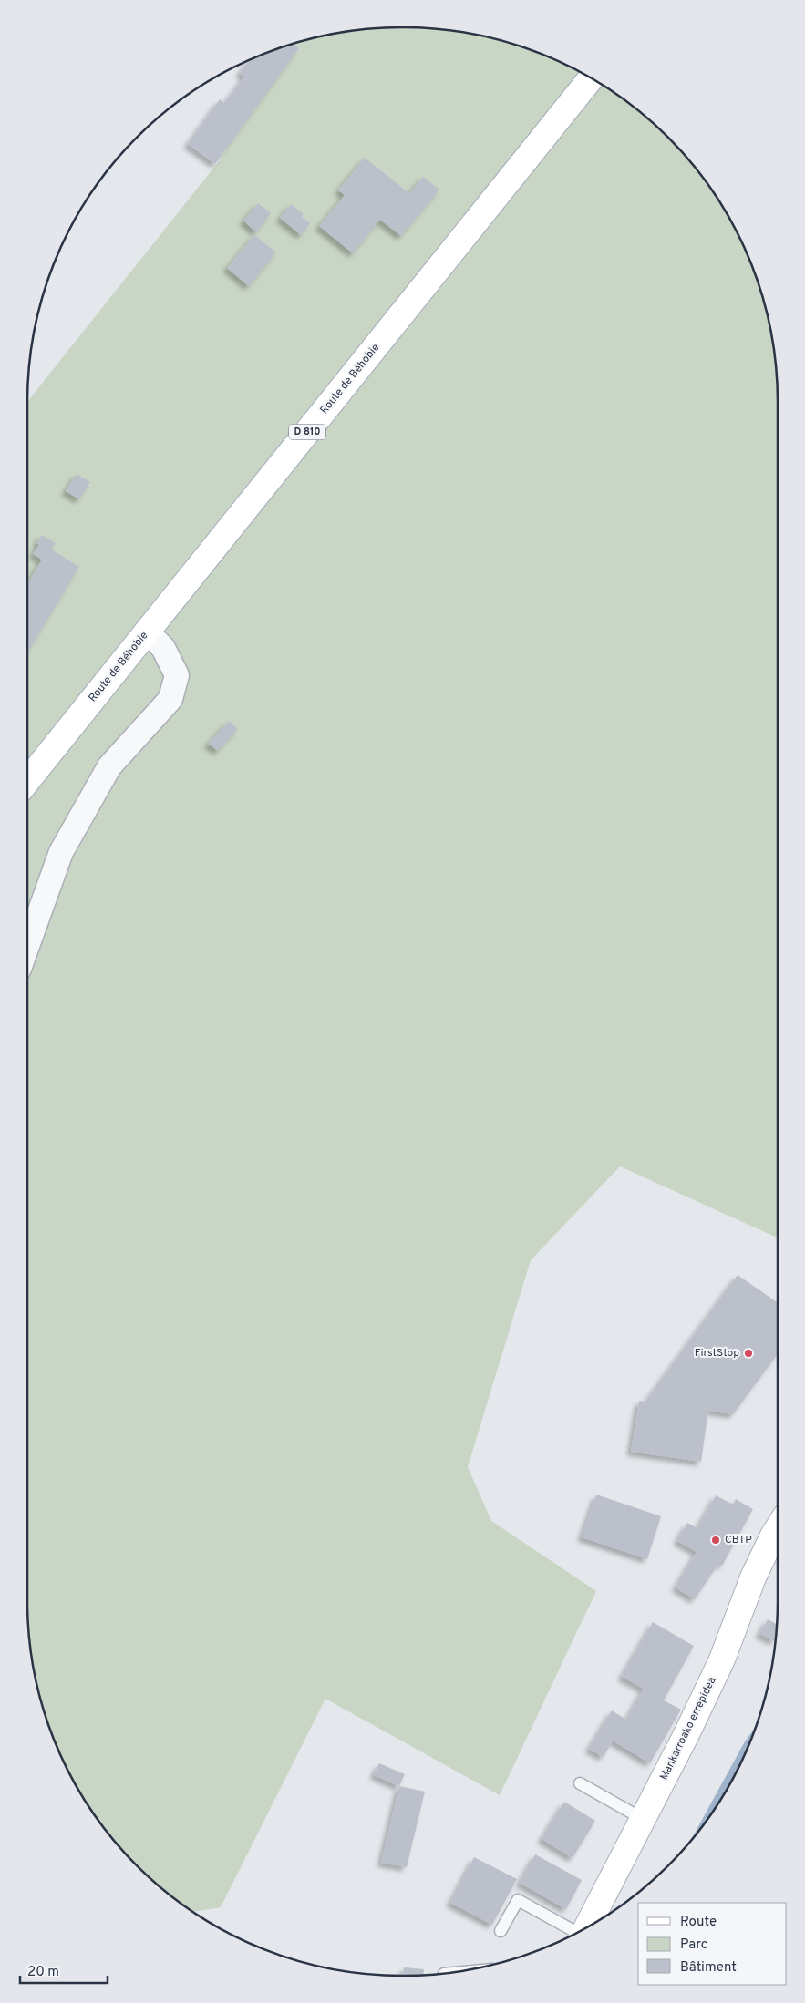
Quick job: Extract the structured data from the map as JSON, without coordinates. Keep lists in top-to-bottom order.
{
  "streets": {
    "main road": ["Route de Béhobie", "D 810", "Mankarroako errepidea"]
  },
  "places": ["FirstStop", "CBTP"],
  "legend": ["Route", "Parc", "Bâtiment"],
  "scale_bar": "20 m"
}
